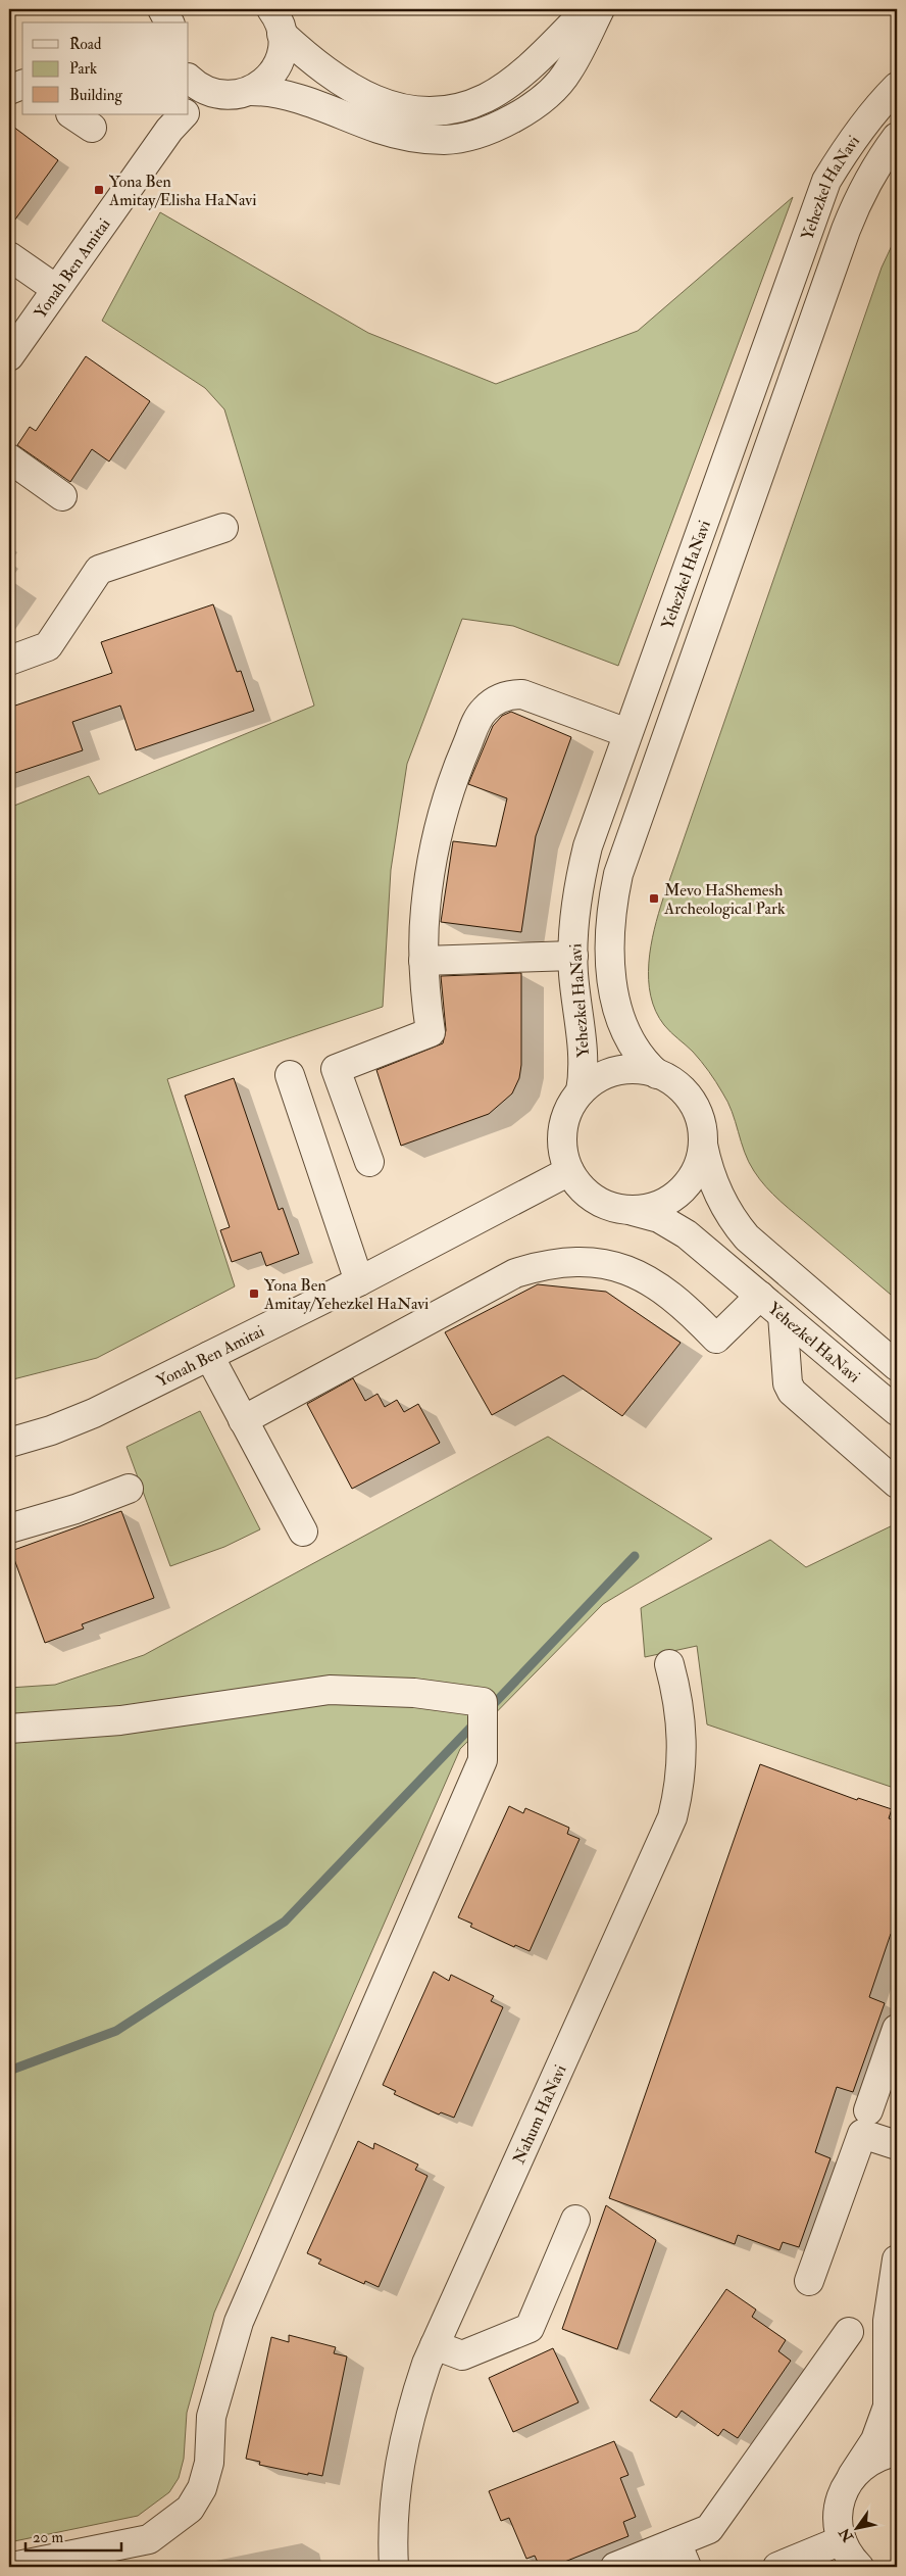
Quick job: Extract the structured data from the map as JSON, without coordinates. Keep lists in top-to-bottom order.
{
  "streets": {
    "street": ["Yehezkel HaNavi", "Yonah Ben Amitai", "Nahum HaNavi"]
  },
  "crossings": [
    ["Yehezkel HaNavi", "Yonah Ben Amitai"]
  ],
  "places": {
    "transit": ["Yona Ben Amitay/Elisha HaNavi", "Mevo HaShemesh Archeological Park", "Yona Ben Amitay/Yehezkel HaNavi"]
  },
  "legend": ["Road", "Park", "Building"],
  "scale_bar": "20 m",
  "north": "bottom left"
}
